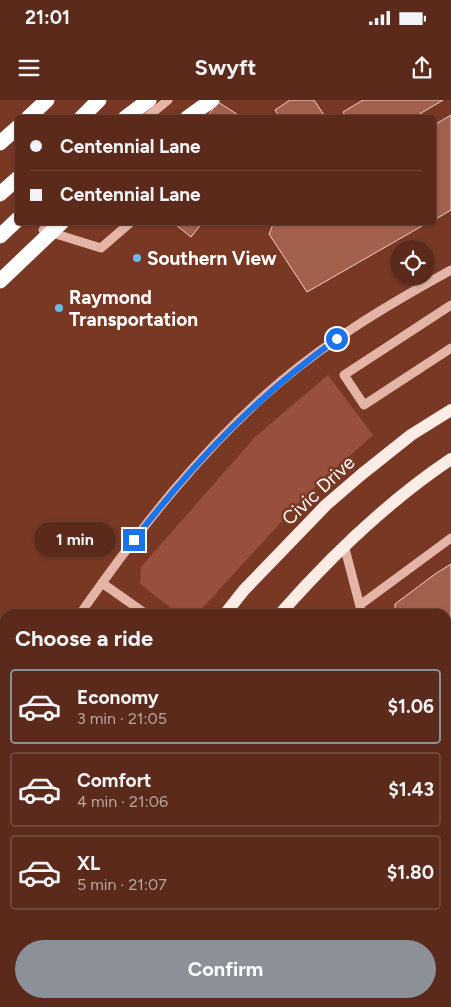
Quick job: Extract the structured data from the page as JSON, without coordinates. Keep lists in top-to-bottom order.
{
  "streets": {
    "main road": ["Civic Drive"]
  },
  "places": ["Southern View", "Raymond Transportation"],
  "page": {
    "status": "21:01",
    "header": "Swyft",
    "banner": ["Centennial Lane", "Centennial Lane"],
    "bubble": "1 min",
    "heading": "Choose a ride",
    "list": [
      {
        "name": "Economy",
        "note": "3 min · 21:05",
        "value": "$1.06"
      },
      {
        "name": "Comfort",
        "note": "4 min · 21:06",
        "value": "$1.43"
      },
      {
        "name": "XL",
        "note": "5 min · 21:07",
        "value": "$1.80"
      }
    ],
    "buttons": "Confirm"
  }
}
